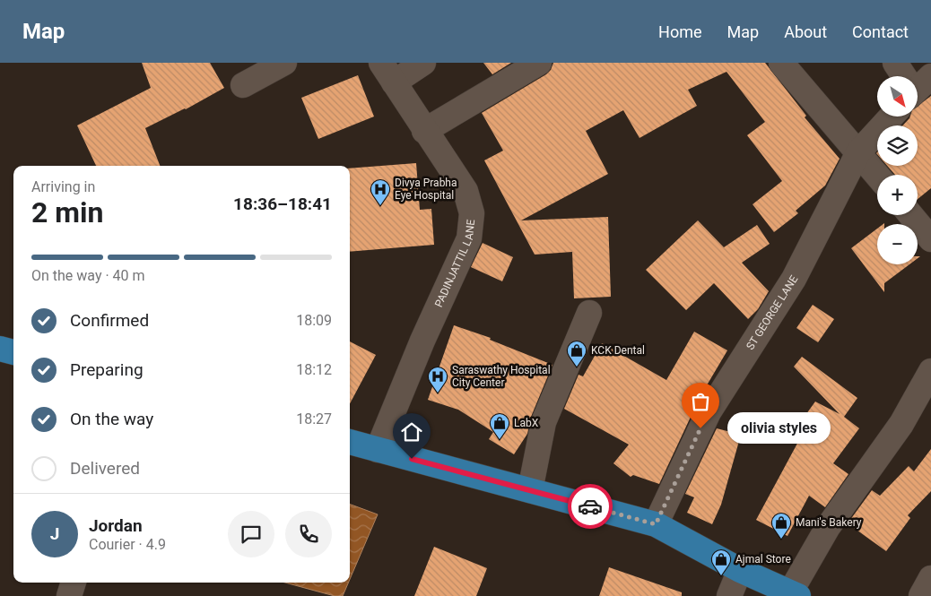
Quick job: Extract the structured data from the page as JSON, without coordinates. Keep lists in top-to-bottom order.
{
  "streets": {
    "street": ["PADINJATTIL LANE", "ST GEORGE LANE"]
  },
  "places": {
    "hospital": ["Divya Prabha Eye Hospital", "Saraswathy Hospital City Center"],
    "shop": [
      "KCK Dental",
      "LabX",
      "Mani's Bakery",
      "Ajmal Store"
    ],
    "other": ["olivia styles"]
  },
  "north": "bottom right",
  "page": {
    "header": "Map",
    "nav": [
      "Home",
      "Map",
      "About",
      "Contact"
    ],
    "map_buttons": ["+", "−"],
    "heading": ["2 min", "Arriving in", "18:36–18:41"],
    "panel": ["Jordan", "Courier · 4.9"],
    "bar": "On the way · 40 m",
    "list": [
      ["Confirmed", "18:09"],
      ["Preparing", "18:12"],
      ["On the way", "18:27"],
      "Delivered"
    ],
    "bubble": "olivia styles",
    "round": "J"
  }
}
